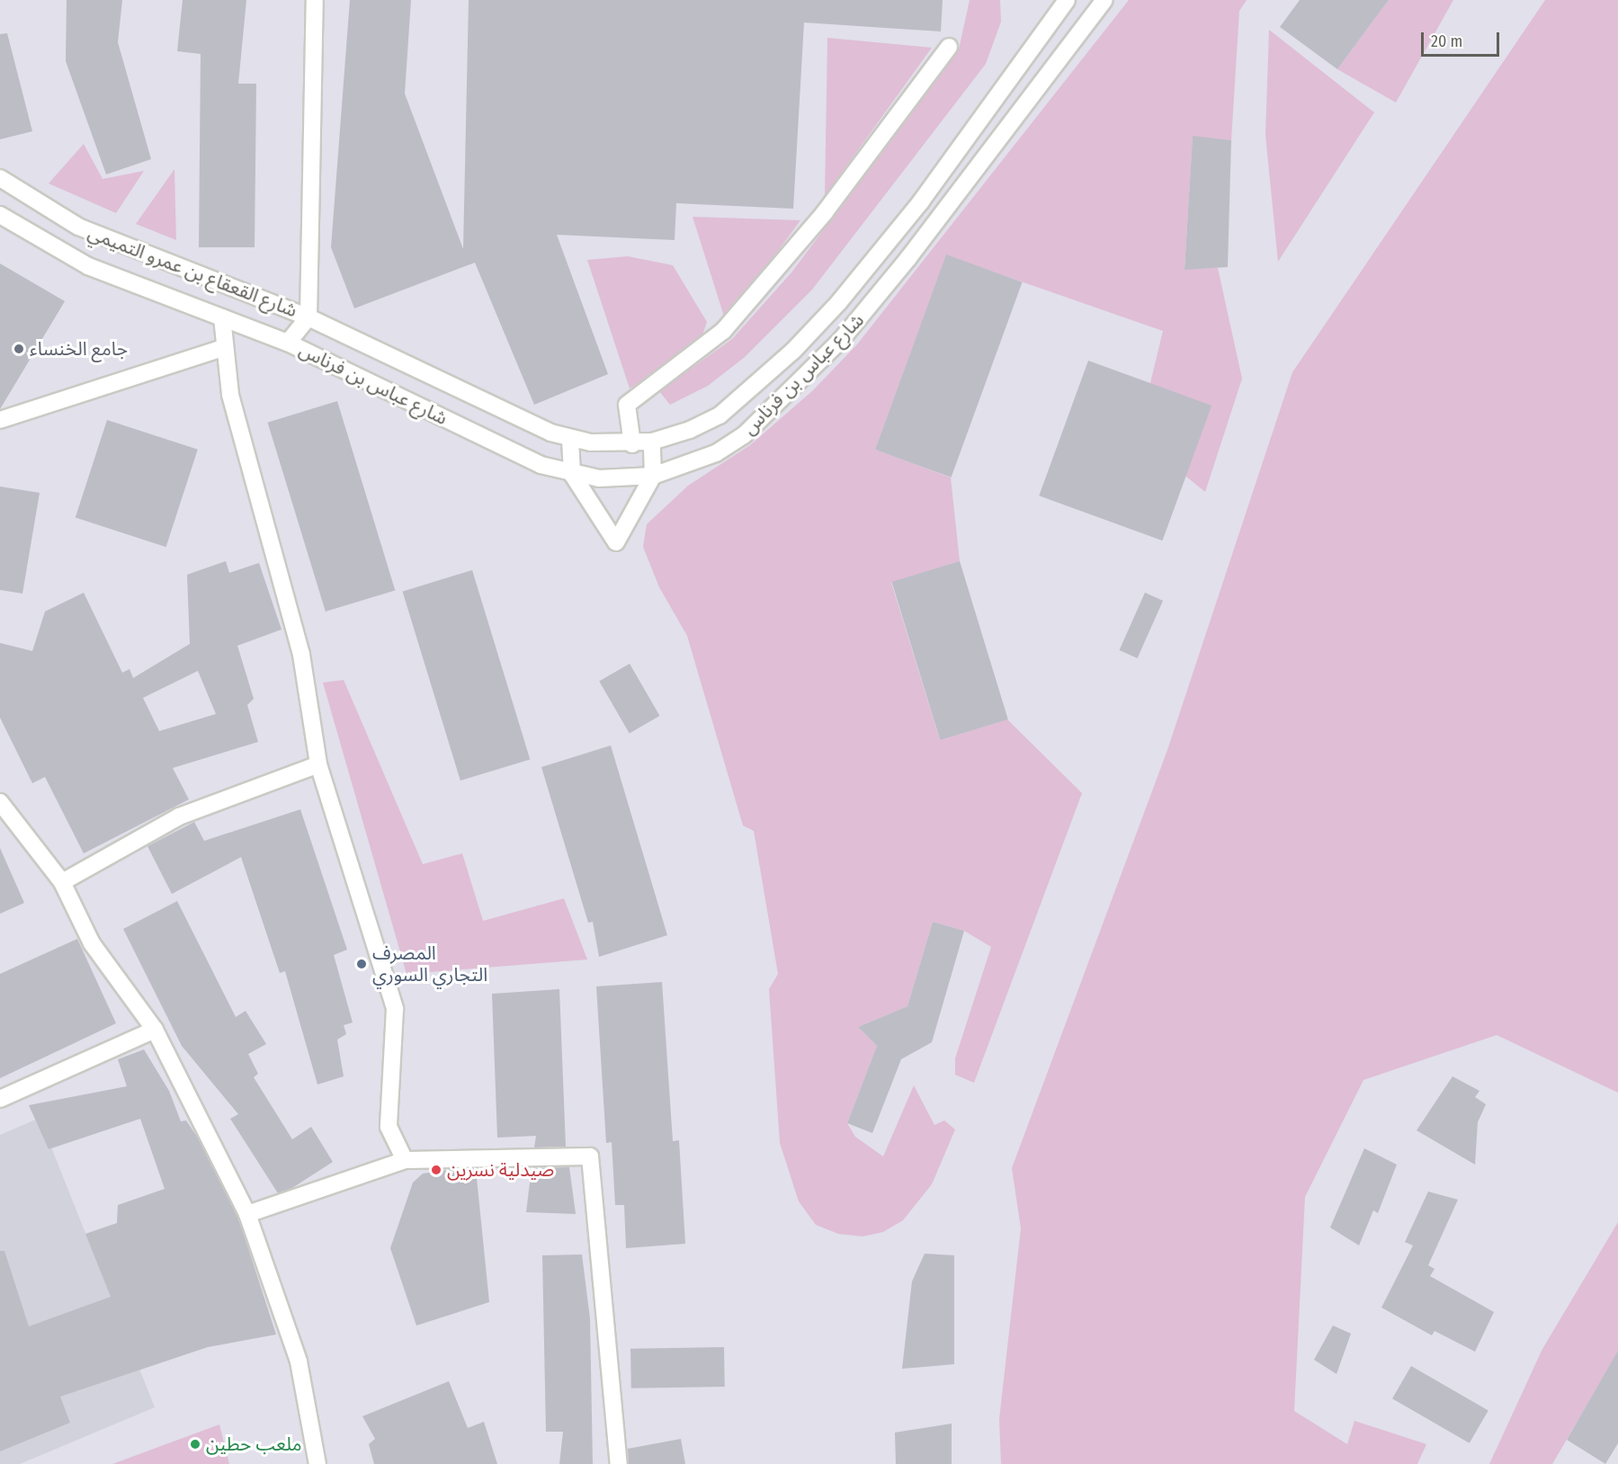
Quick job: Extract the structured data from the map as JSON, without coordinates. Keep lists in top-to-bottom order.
{
  "streets": {
    "street": ["شارع القعقاع بن عمرو التميمي", "شارع عباس بن فرناس"]
  },
  "crossings": [
    ["شارع القعقاع بن عمرو التميمي", "شارع عباس بن فرناس"]
  ],
  "places": [
    "جامع الخنساء",
    "المصرف التجاري السوري",
    "صيدلية نسرين",
    "ملعب حطين"
  ],
  "scale_bar": "20 m"
}
